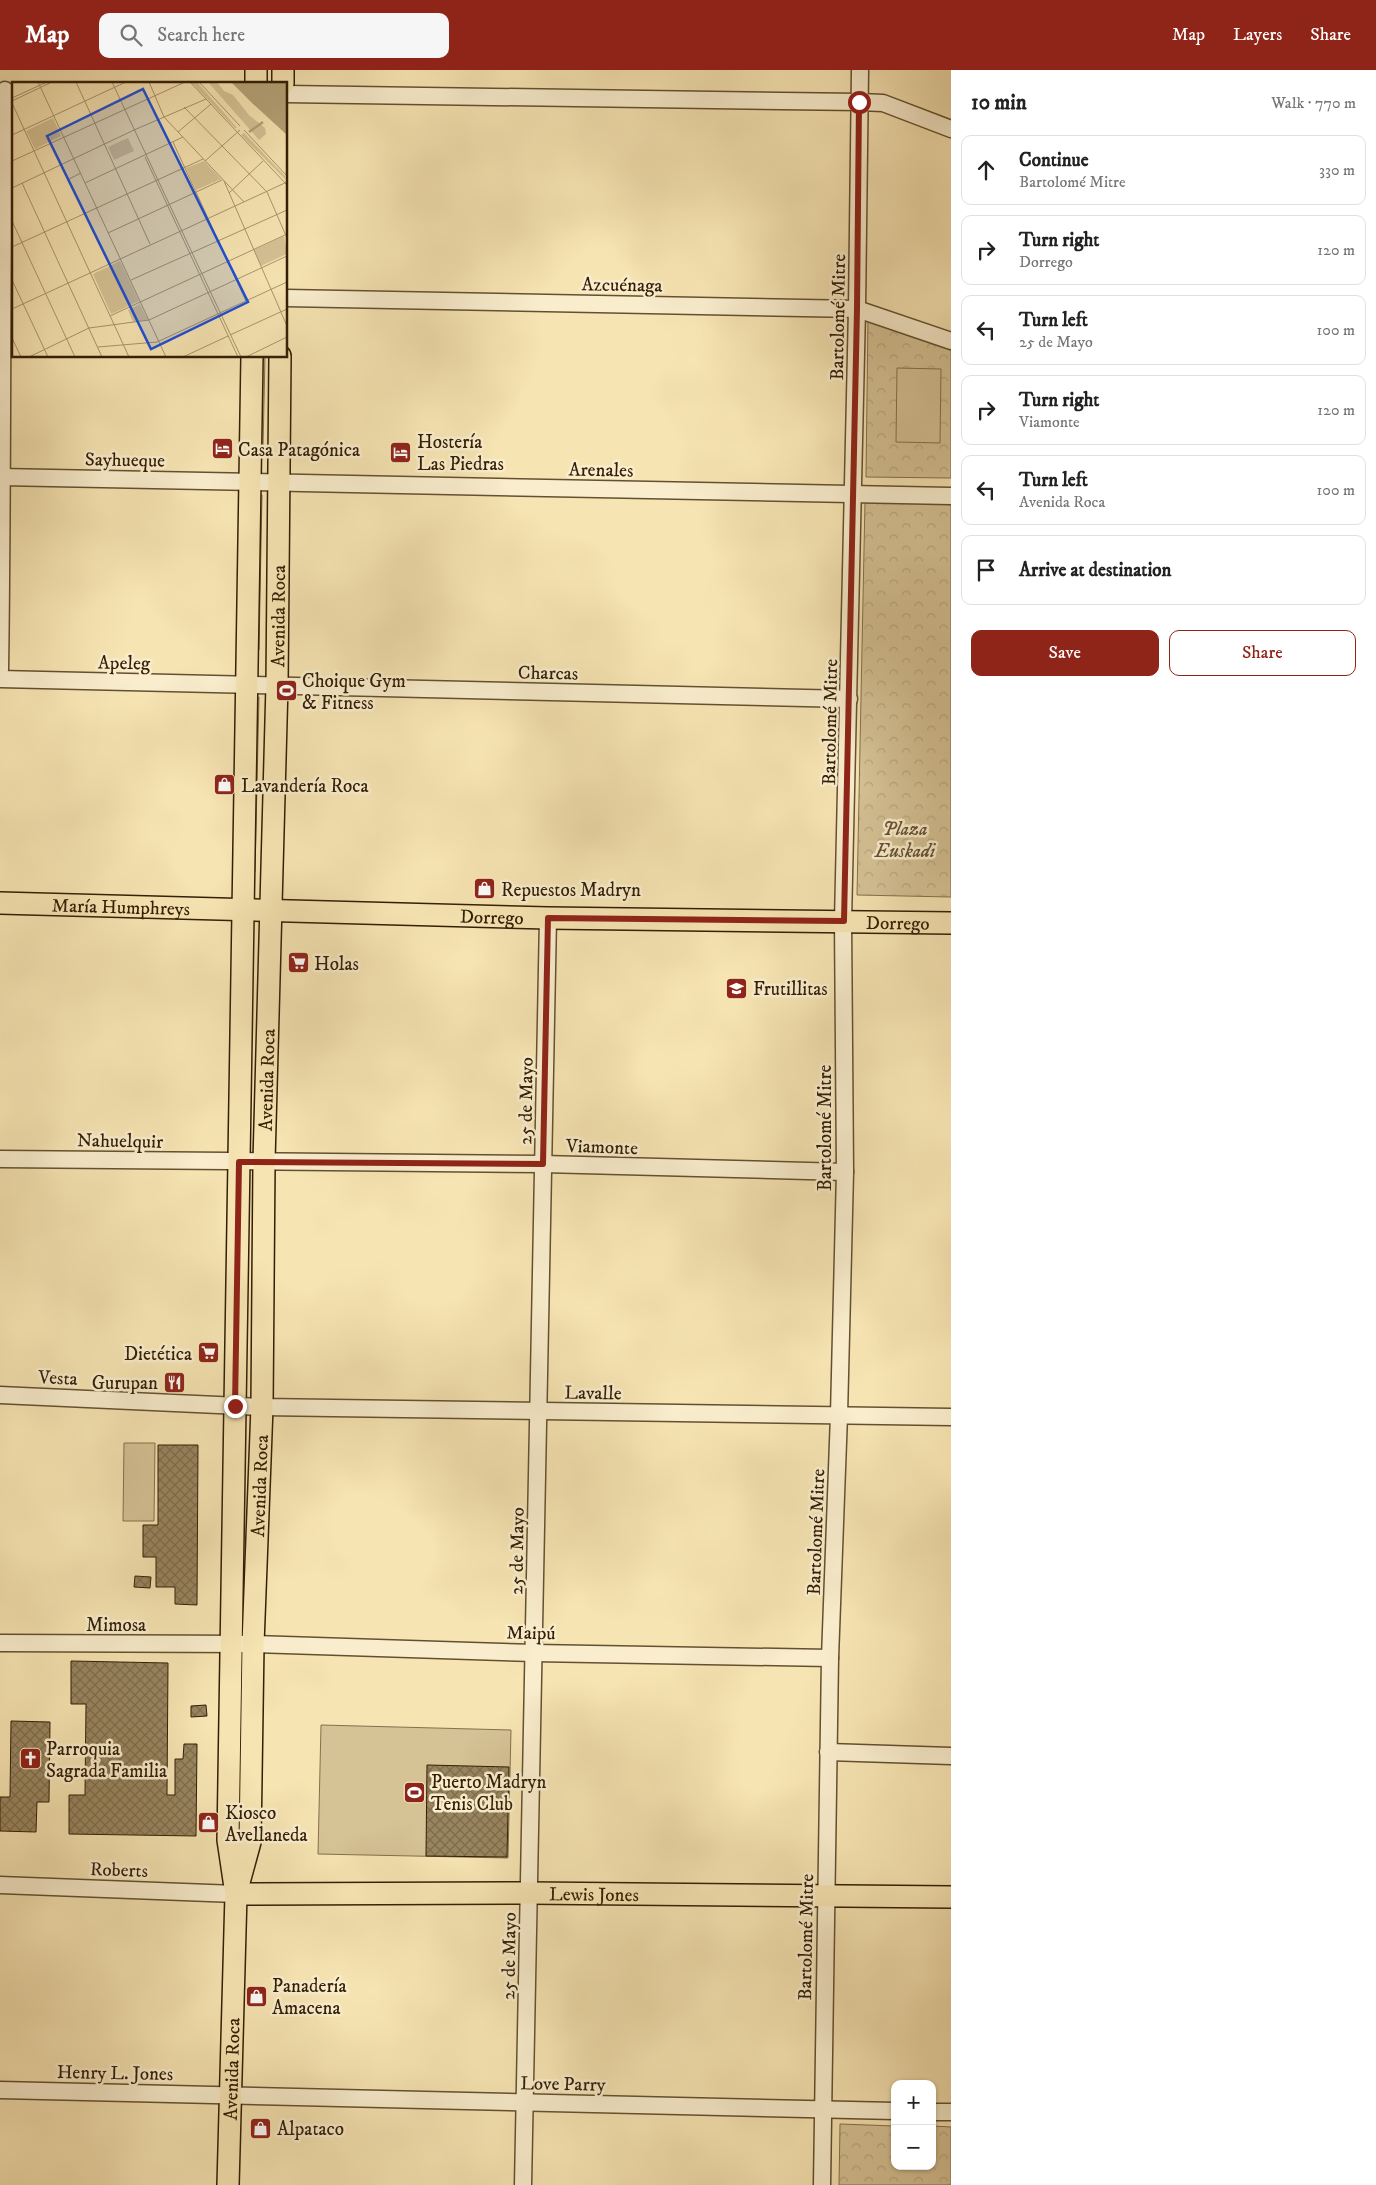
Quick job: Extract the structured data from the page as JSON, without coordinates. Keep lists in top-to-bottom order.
{
  "streets": {
    "main road": [
      "Avenida Roca",
      "María Humphreys",
      "Dorrego",
      "Lewis Jones"
    ],
    "street": [
      "Azcuénaga",
      "Bartolomé Mitre",
      "Sayhueque",
      "Arenales",
      "Apeleg",
      "Charcas",
      "25 de Mayo",
      "Nahuelquir",
      "Viamonte",
      "Vesta",
      "Lavalle",
      "Mimosa",
      "Maipú",
      "Roberts",
      "Henry L. Jones",
      "Love Parry"
    ]
  },
  "crossings": [
    ["Azcuénaga", "Bartolomé Mitre"],
    ["Bartolomé Mitre", "Arenales"],
    ["Bartolomé Mitre", "Charcas"],
    ["Bartolomé Mitre", "Dorrego"],
    ["Bartolomé Mitre", "Viamonte"],
    ["Bartolomé Mitre", "Lavalle"],
    ["Bartolomé Mitre", "Maipú"],
    ["Bartolomé Mitre", "Lewis Jones"],
    ["Bartolomé Mitre", "Love Parry"],
    ["Sayhueque", "Arenales"],
    ["Sayhueque", "Avenida Roca"],
    ["Arenales", "Avenida Roca"],
    ["Avenida Roca", "Apeleg"],
    ["Avenida Roca", "Charcas"],
    ["Avenida Roca", "María Humphreys"],
    ["Avenida Roca", "Dorrego"],
    ["Avenida Roca", "Nahuelquir"],
    ["Avenida Roca", "Viamonte"],
    ["Avenida Roca", "Vesta"],
    ["Avenida Roca", "Lavalle"],
    ["Avenida Roca", "Mimosa"],
    ["Avenida Roca", "Maipú"],
    ["Avenida Roca", "Roberts"],
    ["Avenida Roca", "Lewis Jones"],
    ["Avenida Roca", "Henry L. Jones"],
    ["Avenida Roca", "Love Parry"],
    ["Apeleg", "Charcas"],
    ["María Humphreys", "Dorrego"],
    ["Dorrego", "25 de Mayo"],
    ["25 de Mayo", "Viamonte"],
    ["25 de Mayo", "Lavalle"],
    ["25 de Mayo", "Maipú"],
    ["25 de Mayo", "Lewis Jones"],
    ["25 de Mayo", "Love Parry"],
    ["Nahuelquir", "Viamonte"],
    ["Vesta", "Lavalle"],
    ["Mimosa", "Maipú"],
    ["Roberts", "Lewis Jones"],
    ["Henry L. Jones", "Love Parry"]
  ],
  "parks": ["Plaza Euskadi"],
  "places": {
    "hotel": ["Casa Patagónica", "Hostería Las Piedras"],
    "sports": ["Choique Gym & Fitness", "Puerto Madryn Tenis Club"],
    "shop": [
      "Lavandería Roca",
      "Repuestos Madryn",
      "Kiosco Avellaneda",
      "Panadería Amacena",
      "Alpataco"
    ],
    "supermarket": ["Holas", "Dietética"],
    "school or university": ["Frutillitas"],
    "restaurant": ["Gurupan"],
    "church": ["Parroquia Sagrada Familia"]
  },
  "page": {
    "header": "Map",
    "search": "Search here",
    "nav": ["Map", "Layers", "Share"],
    "heading": ["10 min", "Walk · 770 m"],
    "list": [
      ["Continue", "Bartolomé Mitre", "330 m"],
      ["Turn right", "Dorrego", "120 m"],
      ["Turn left", "25 de Mayo", "100 m"],
      ["Turn right", "Viamonte", "120 m"],
      ["Turn left", "Avenida Roca", "100 m"],
      "Arrive at destination"
    ],
    "buttons": ["Save", "Share"],
    "map_buttons": ["+", "−"]
  }
}
